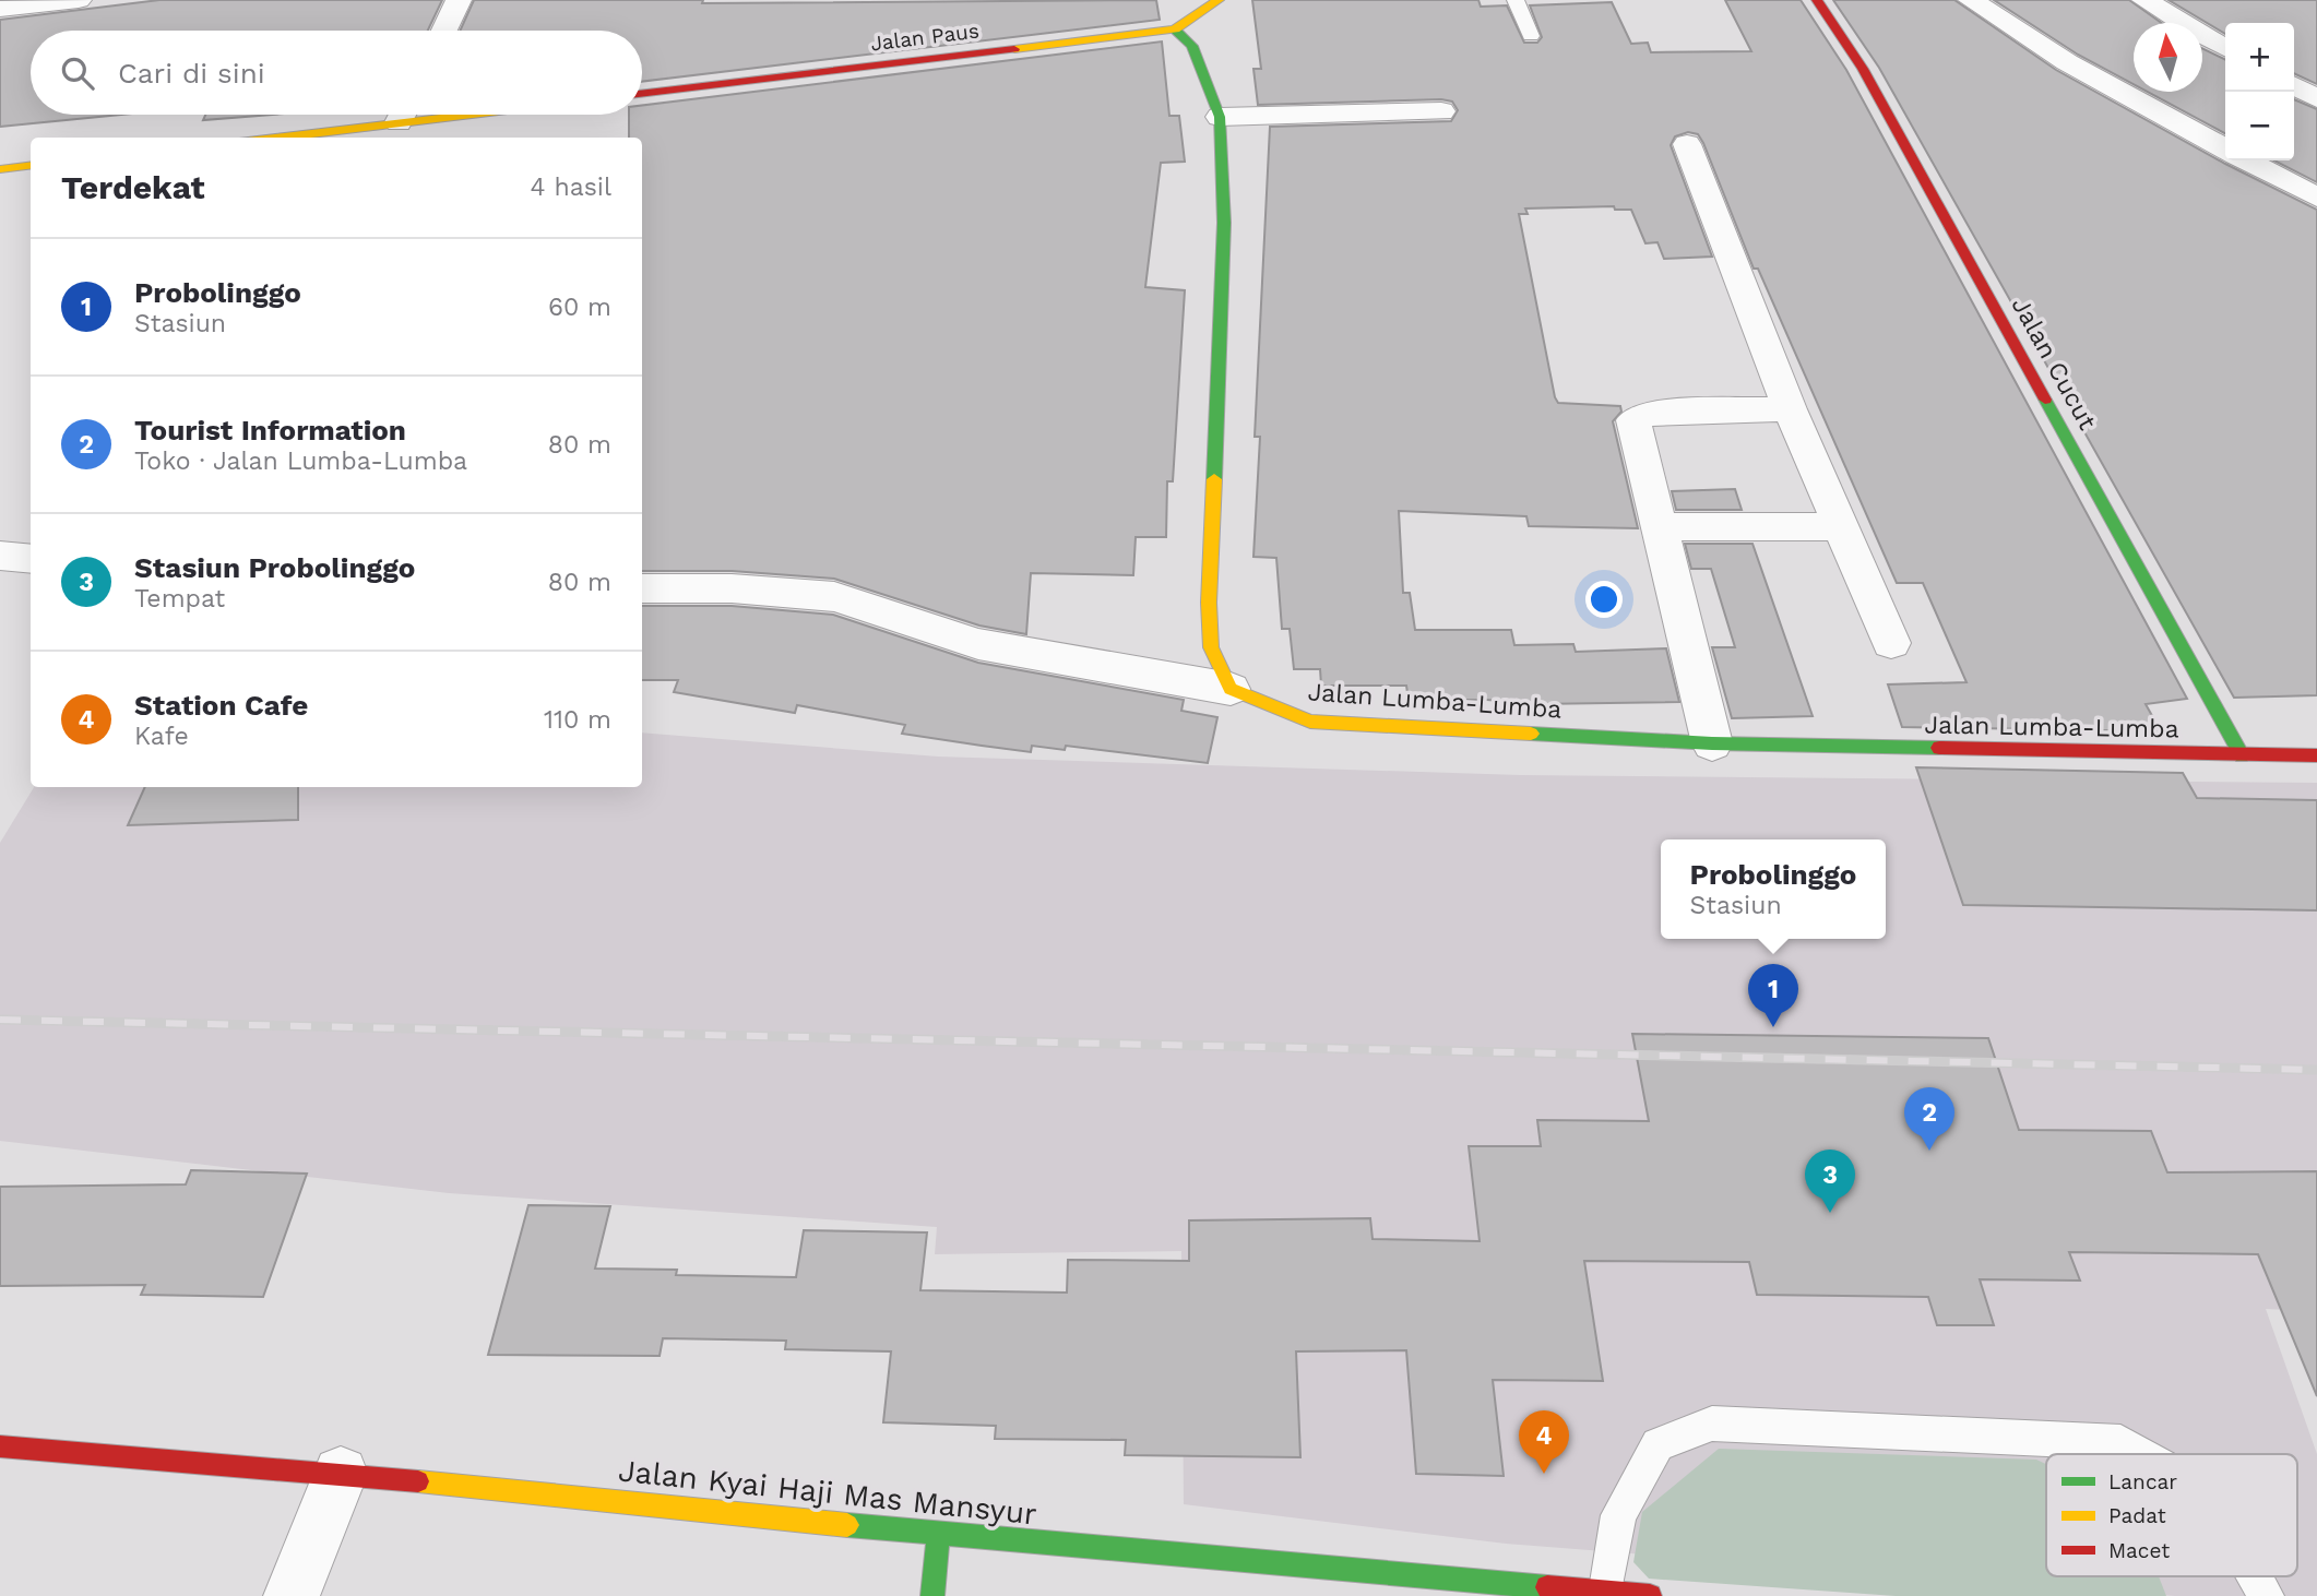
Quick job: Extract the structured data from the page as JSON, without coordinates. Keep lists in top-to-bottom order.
{
  "streets": {
    "street": [
      "Jalan Paus",
      "Jalan Cucut",
      "Jalan Lumba-Lumba",
      "Jalan Kyai Haji Mas Mansyur"
    ]
  },
  "crossings": [
    ["Jalan Cucut", "Jalan Lumba-Lumba"]
  ],
  "legend": ["Lancar", "Padat", "Macet"],
  "north": "top",
  "page": {
    "map_buttons": ["+", "−"],
    "search": "Cari di sini",
    "heading": ["Terdekat", "4 hasil"],
    "list": [
      {
        "mark": "1",
        "name": "Probolinggo",
        "note": "Stasiun",
        "value": "60 m"
      },
      {
        "mark": "2",
        "name": "Tourist Information",
        "note": "Toko · Jalan Lumba-Lumba",
        "value": "80 m"
      },
      {
        "mark": "3",
        "name": "Stasiun Probolinggo",
        "note": "Tempat",
        "value": "80 m"
      },
      {
        "mark": "4",
        "name": "Station Cafe",
        "note": "Kafe",
        "value": "110 m"
      }
    ],
    "popup": ["Probolinggo", "Stasiun"],
    "pins": [
      "1",
      "2",
      "3",
      "4"
    ]
  }
}
